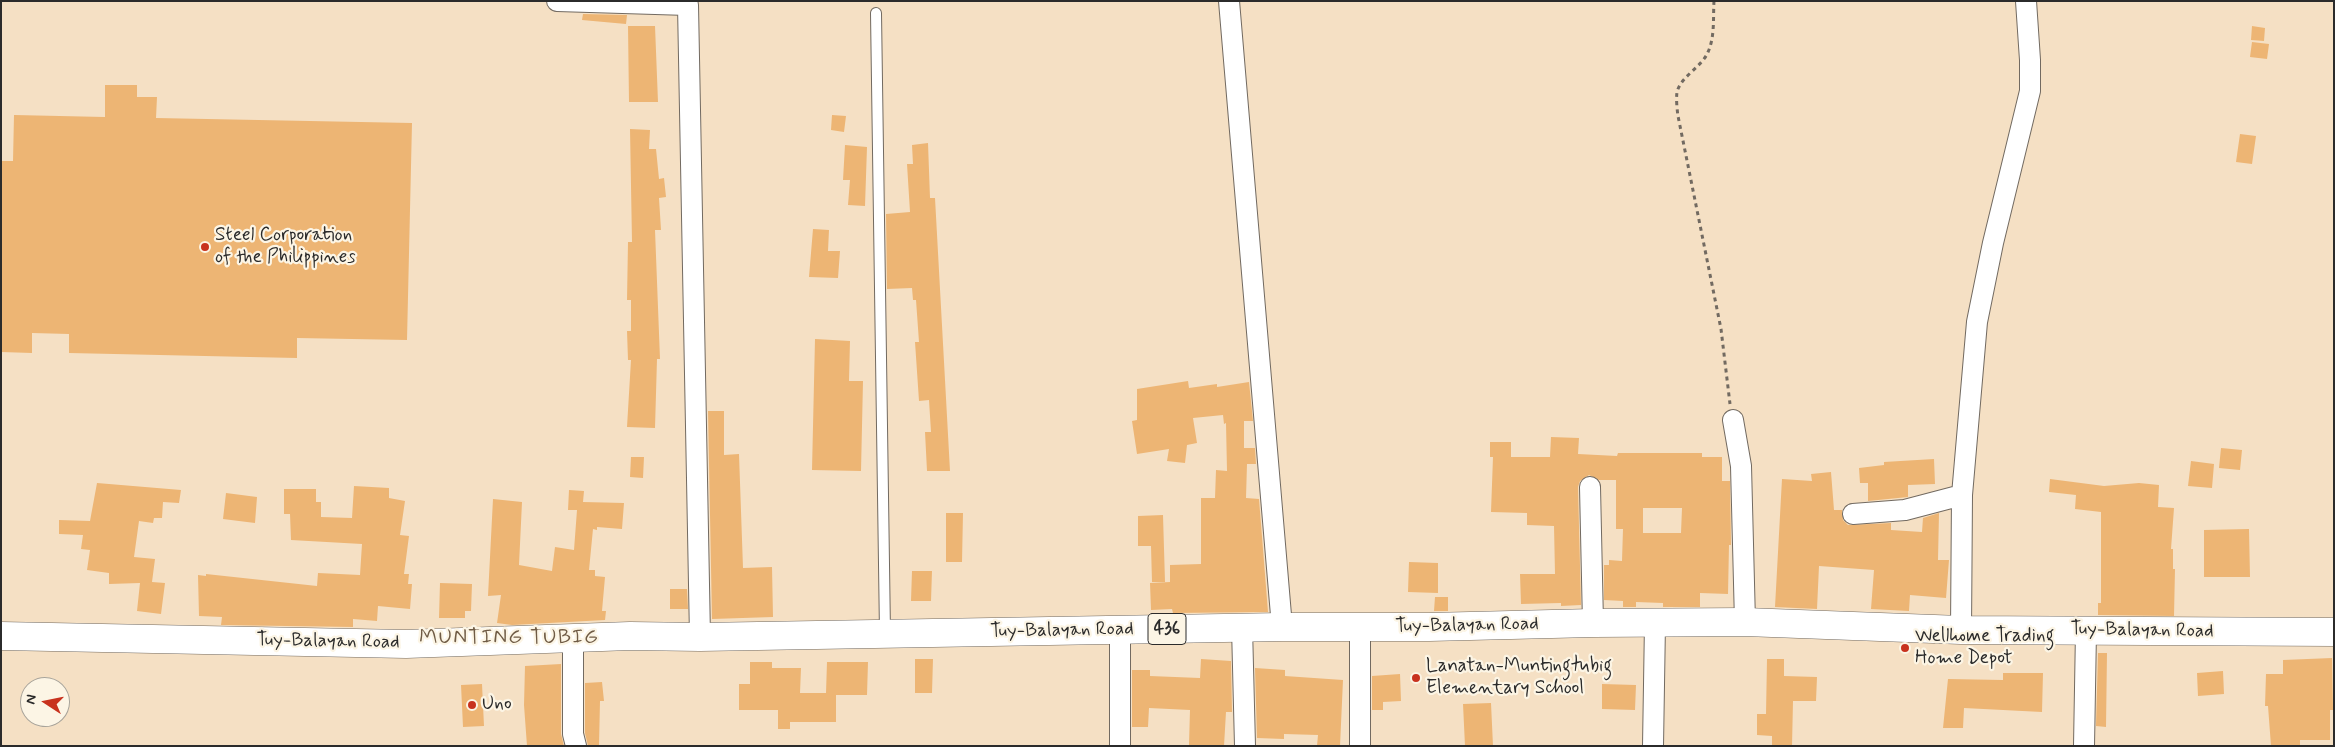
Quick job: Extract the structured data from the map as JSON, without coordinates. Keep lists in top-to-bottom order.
{
  "streets": {
    "main road": ["Tuy-Balayan Road", "436"]
  },
  "districts": ["MUNTING TUBIG"],
  "places": [
    "Steel Corporation of the Philippines",
    "Wellhome Trading Home Depot",
    "Lanatan-Muntingtubig Elementary School",
    "Uno"
  ],
  "north": "left"
}
